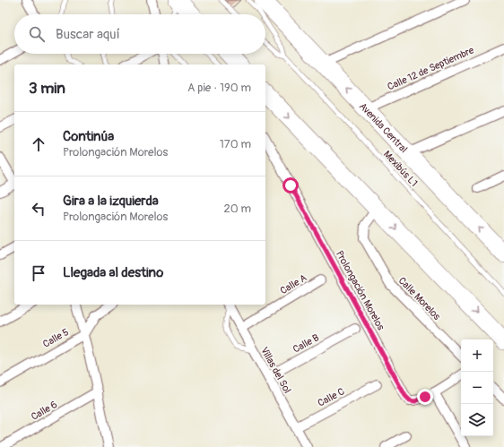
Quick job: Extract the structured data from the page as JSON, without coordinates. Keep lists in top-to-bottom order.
{
  "streets": {
    "highway": ["Avenida Central"],
    "street": [
      "Calle 12 de Septiembre",
      "Calle A",
      "Prolongación Morelos",
      "Calle Morelos",
      "Calle 5",
      "Calle B",
      "Villas del Sol",
      "Calle C",
      "Calle 6"
    ],
    "lane": ["Mexibús L1"]
  },
  "crossings": [
    ["Calle 12 de Septiembre", "Avenida Central"],
    ["Calle A", "Villas del Sol"],
    ["Calle B", "Villas del Sol"],
    ["Villas del Sol", "Calle C"]
  ],
  "page": {
    "search": "Buscar aquí",
    "heading": ["3 min", "A pie · 190 m"],
    "list": [
      ["Continúa", "Prolongación Morelos", "170 m"],
      ["Gira a la izquierda", "Prolongación Morelos", "20 m"],
      "Llegada al destino"
    ],
    "map_buttons": ["+", "−"]
  }
}
